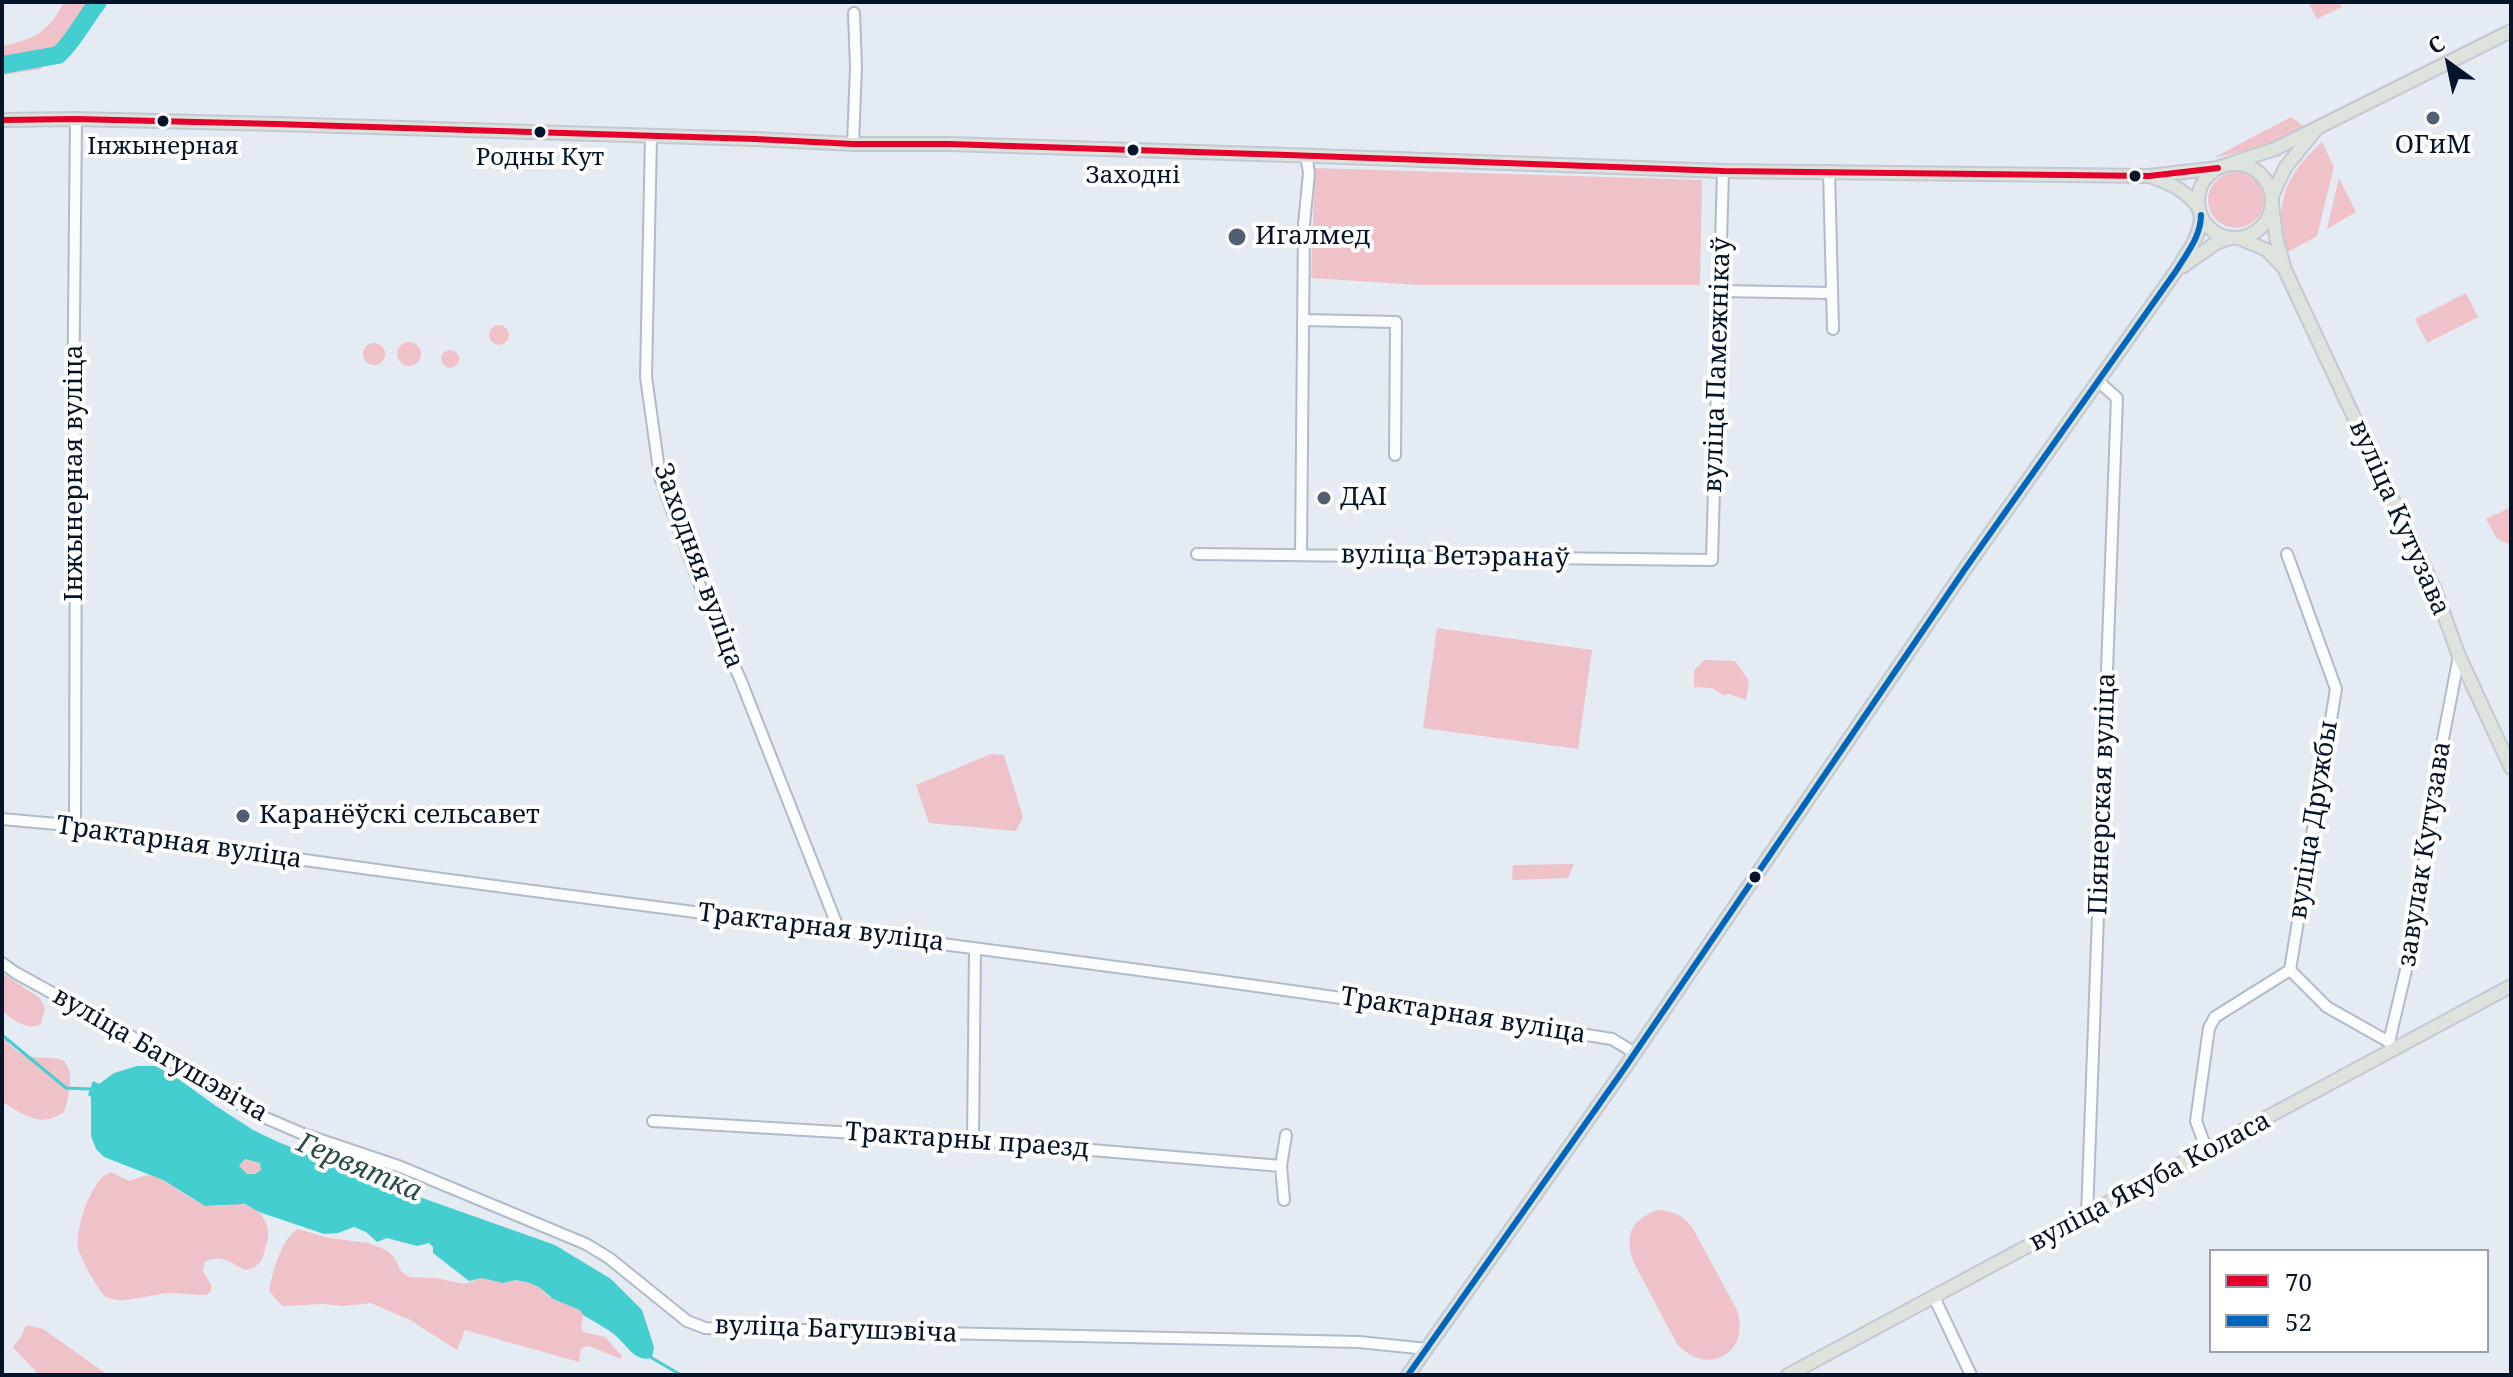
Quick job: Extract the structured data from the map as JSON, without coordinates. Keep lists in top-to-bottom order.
{
  "streets": {
    "main road": ["вуліца Кутузава", "вуліца Якуба Коласа"],
    "street": [
      "вуліца Памежнікаў",
      "Інжынерная вуліца",
      "вуліца Ветэранаў",
      "Заходняя вуліца",
      "Піянерская вуліца",
      "вуліца Дружбы",
      "Трактарная вуліца",
      "завулак Кутузава",
      "вуліца Багушэвіча",
      "Трактарны праезд"
    ]
  },
  "crossings": [
    ["вуліца Памежнікаў", "вуліца Ветэранаў"],
    ["Інжынерная вуліца", "Трактарная вуліца"],
    ["вуліца Кутузава", "завулак Кутузава"],
    ["Заходняя вуліца", "Трактарная вуліца"],
    ["Піянерская вуліца", "вуліца Якуба Коласа"],
    ["завулак Кутузава", "вуліца Якуба Коласа"]
  ],
  "water": ["Гервятка"],
  "places": [
    "ОГиМ",
    "Інжынерная",
    "Родны Кут",
    "Заходні",
    "Игалмед",
    "ДАІ",
    "Каранёўскі сельсавет"
  ],
  "lines": ["transit line 70", "transit line 52"],
  "legend": ["70", "52"],
  "north": "top left"
}
